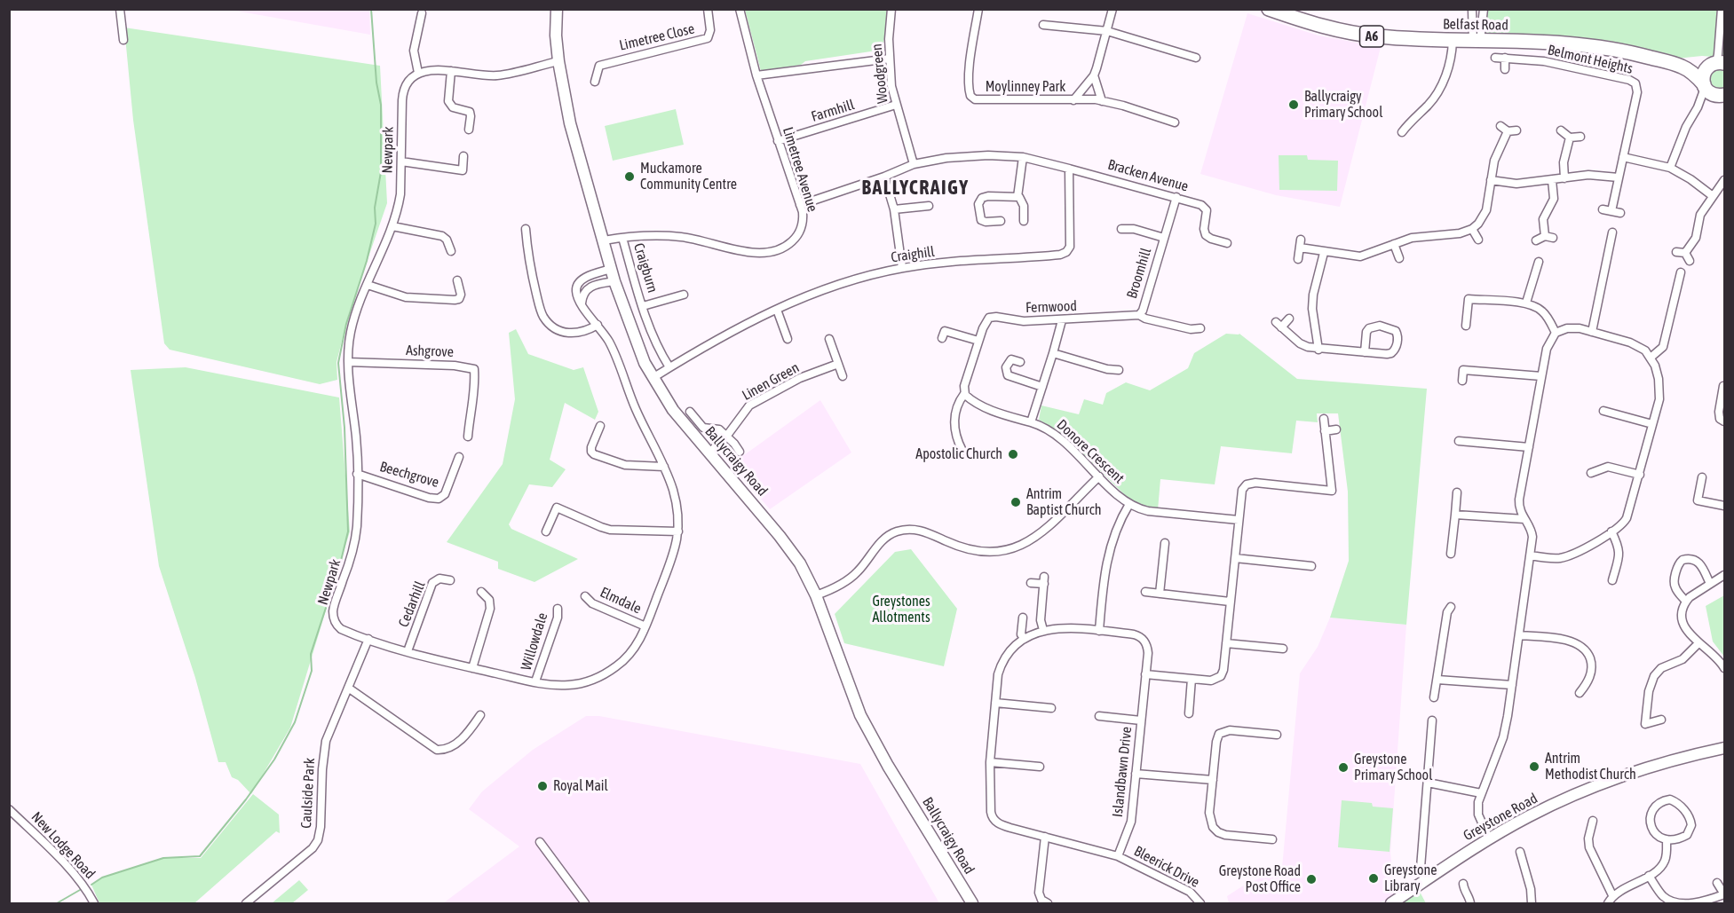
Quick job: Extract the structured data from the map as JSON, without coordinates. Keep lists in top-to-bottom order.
{
  "streets": {
    "highway": ["Belfast Road", "A6"],
    "main road": ["Ballycraigy Road", "Greystone Road"],
    "street": [
      "Limetree Close",
      "Belmont Heights",
      "Woodgreen",
      "Moylinney Park",
      "Farmhill",
      "Newpark",
      "Limetree Avenue",
      "Bracken Avenue",
      "Craighill",
      "Craigburn",
      "Broomhill",
      "Fernwood",
      "Ashgrove",
      "Linen Green",
      "Donore Crescent",
      "Beechgrove",
      "Elmdale",
      "Cedarhill",
      "Willowdale",
      "Islandbawn Drive",
      "Caulside Park",
      "New Lodge Road",
      "Bleerick Drive"
    ]
  },
  "crossings": [
    ["Belfast Road", "A6"],
    ["Woodgreen", "Farmhill"],
    ["Farmhill", "Limetree Avenue"],
    ["Newpark", "Ashgrove"],
    ["Newpark", "Beechgrove"],
    ["Newpark", "Elmdale"],
    ["Newpark", "Cedarhill"],
    ["Newpark", "Willowdale"],
    ["Newpark", "Caulside Park"],
    ["Limetree Avenue", "Craigburn"],
    ["Limetree Avenue", "Ballycraigy Road"],
    ["Bracken Avenue", "Craighill"],
    ["Bracken Avenue", "Broomhill"],
    ["Craighill", "Craigburn"],
    ["Craighill", "Ballycraigy Road"],
    ["Broomhill", "Fernwood"],
    ["Linen Green", "Ballycraigy Road"],
    ["Donore Crescent", "Islandbawn Drive"],
    ["Islandbawn Drive", "Bleerick Drive"]
  ],
  "districts": ["BALLYCRAIGY"],
  "parks": ["Greystones Allotments"],
  "places": [
    "Ballycraigy Primary School",
    "Muckamore Community Centre",
    "Apostolic Church",
    "Antrim Baptist Church",
    "Antrim Methodist Church",
    "Greystone Primary School",
    "Royal Mail",
    "Greystone Library",
    "Greystone Road Post Office"
  ]
}
